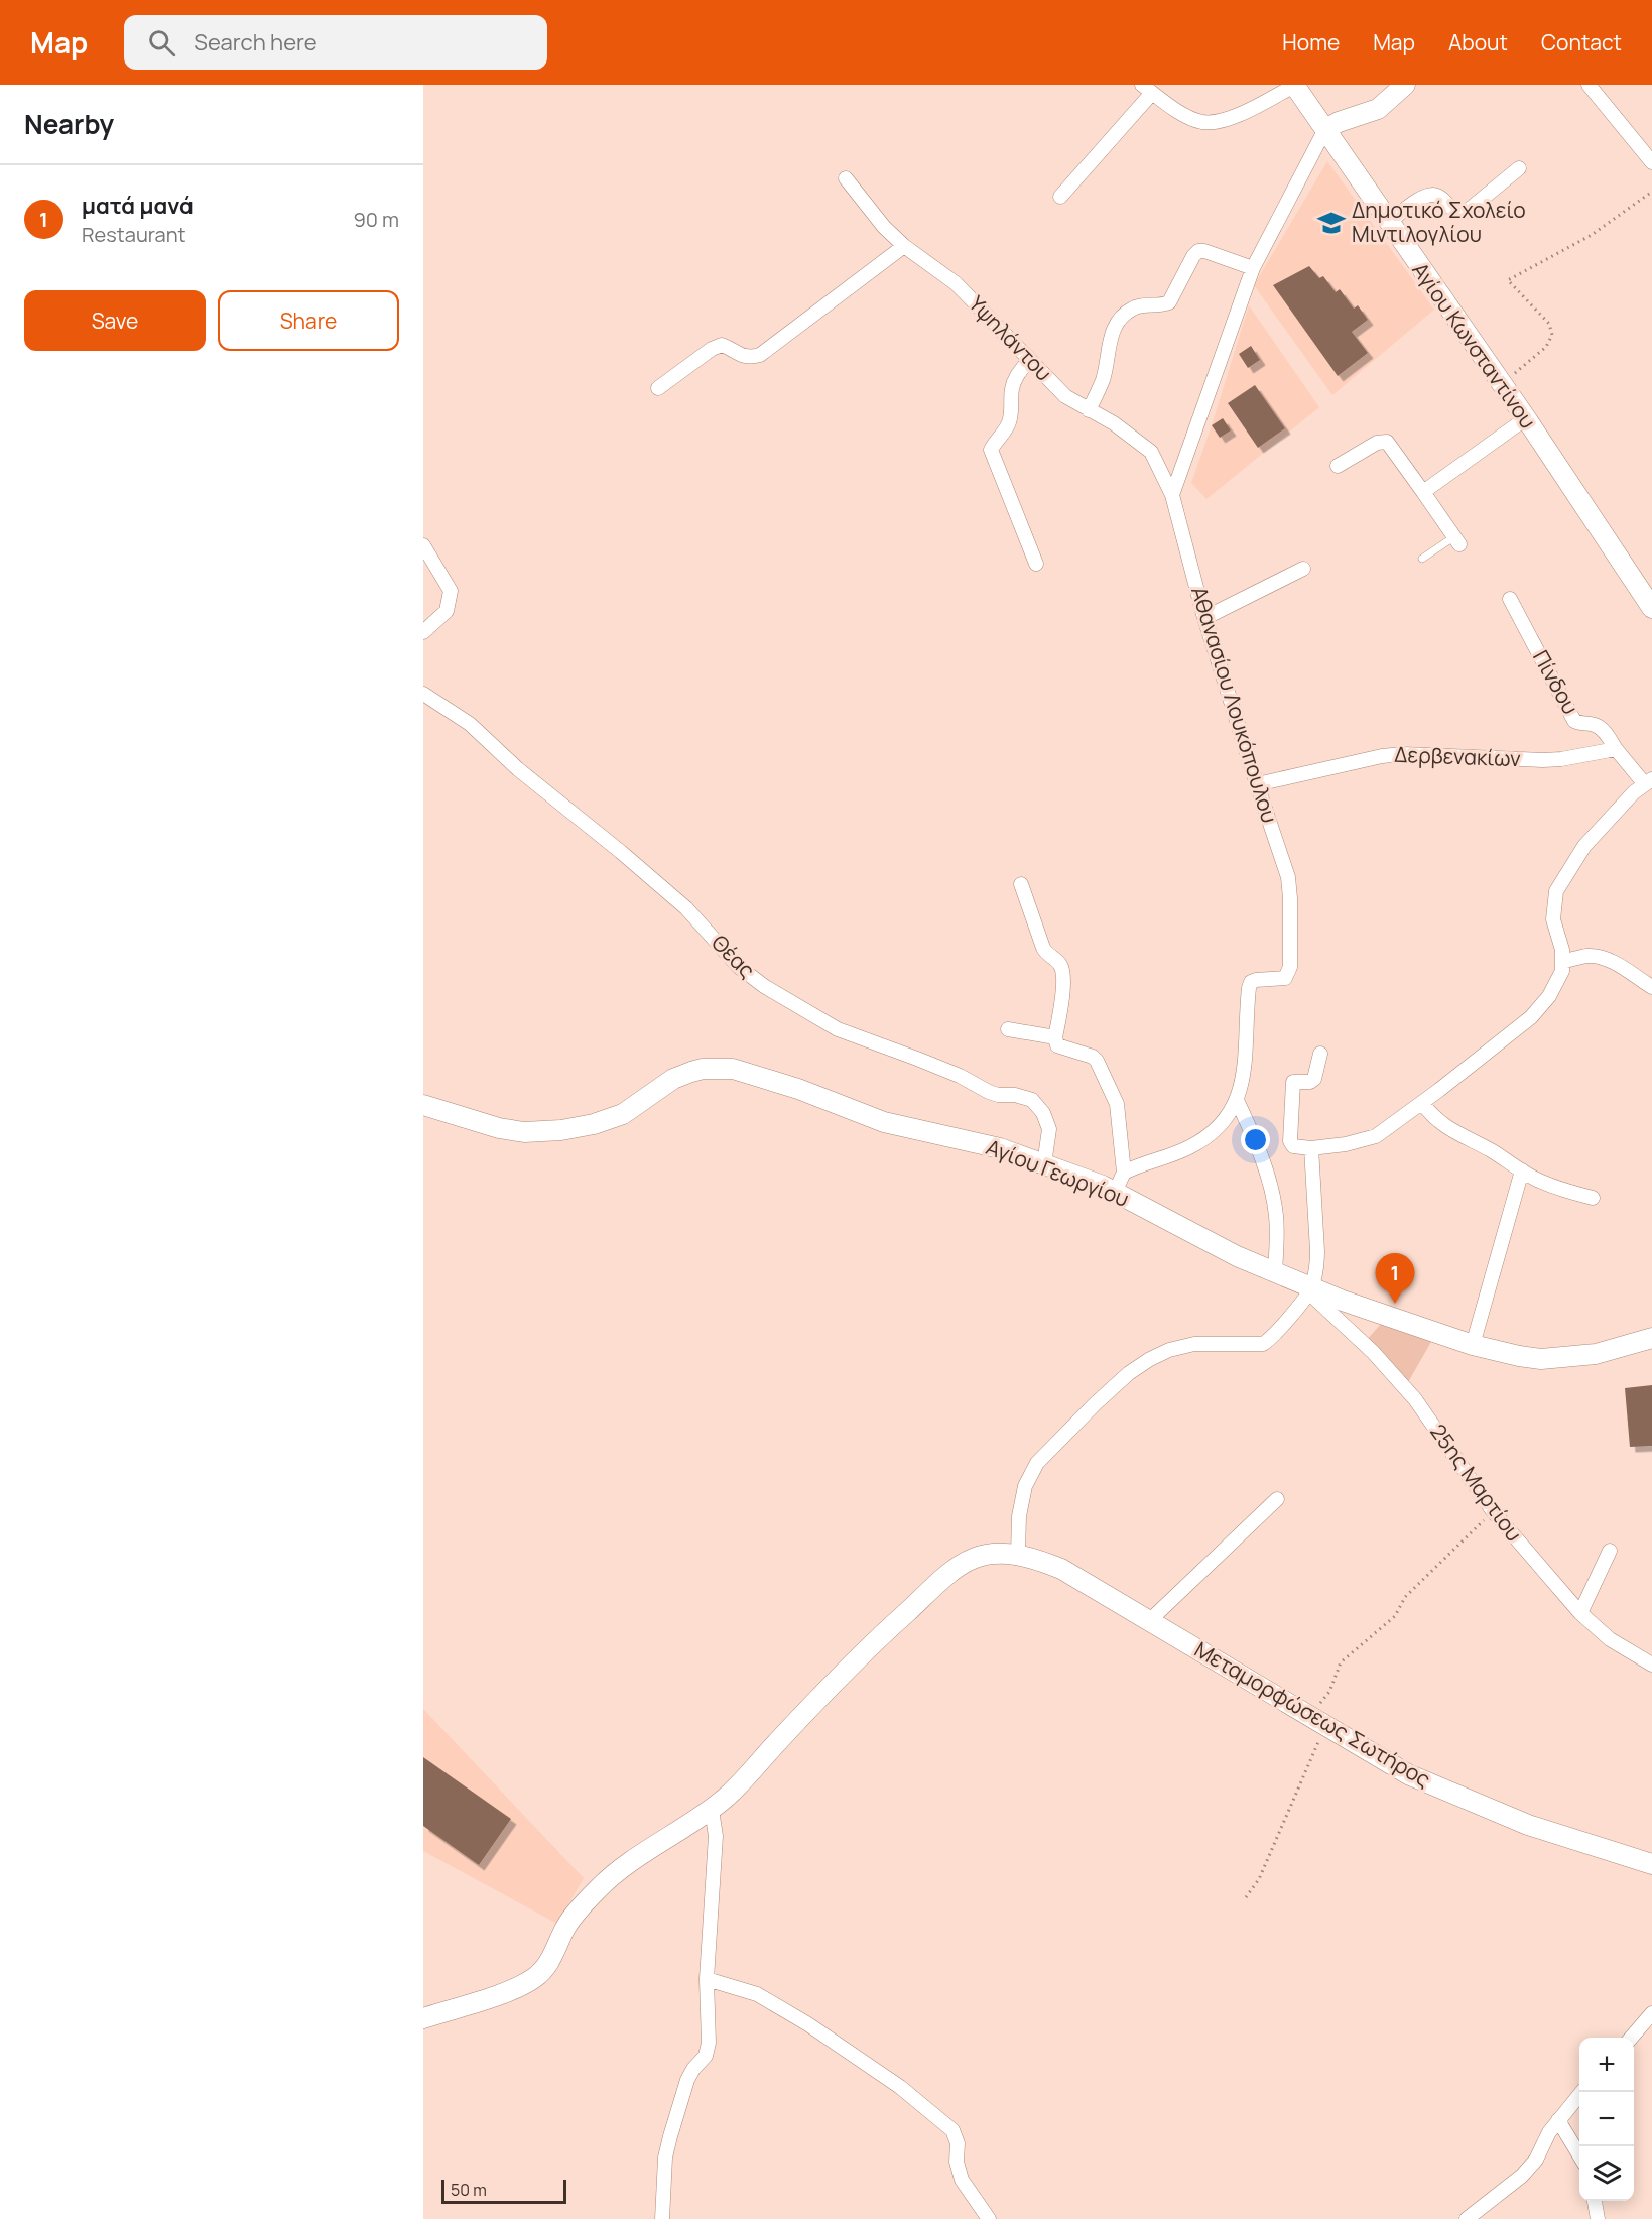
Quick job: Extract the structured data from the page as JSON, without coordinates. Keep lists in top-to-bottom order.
{
  "streets": {
    "street": [
      "Υψηλάντου",
      "Αγίου Κωνσταντίνου",
      "Πίνδου",
      "Αθανασίου Λουκόπουλου",
      "Δερβενακίων",
      "Θέας",
      "Αγίου Γεωργίου",
      "25ης Μαρτίου",
      "Μεταμορφώσεως Σωτήρος"
    ]
  },
  "crossings": [
    ["Υψηλάντου", "Αθανασίου Λουκόπουλου"],
    ["Πίνδου", "Δερβενακίων"],
    ["Αθανασίου Λουκόπουλου", "Δερβενακίων"],
    ["Θέας", "Αγίου Γεωργίου"],
    ["Αγίου Γεωργίου", "25ης Μαρτίου"]
  ],
  "places": {
    "school or university": ["Δημοτικό Σχολείο Μιντιλογλίου"]
  },
  "scale_bar": "50 m",
  "page": {
    "header": "Map",
    "search": "Search here",
    "nav": [
      "Home",
      "Map",
      "About",
      "Contact"
    ],
    "heading": "Nearby",
    "list": [
      {
        "mark": "1",
        "name": "ματά μανά",
        "note": "Restaurant",
        "value": "90 m"
      }
    ],
    "buttons": ["Save", "Share"],
    "pins": "1",
    "map_buttons": ["+", "−"],
    "scale": "50 m"
  }
}
